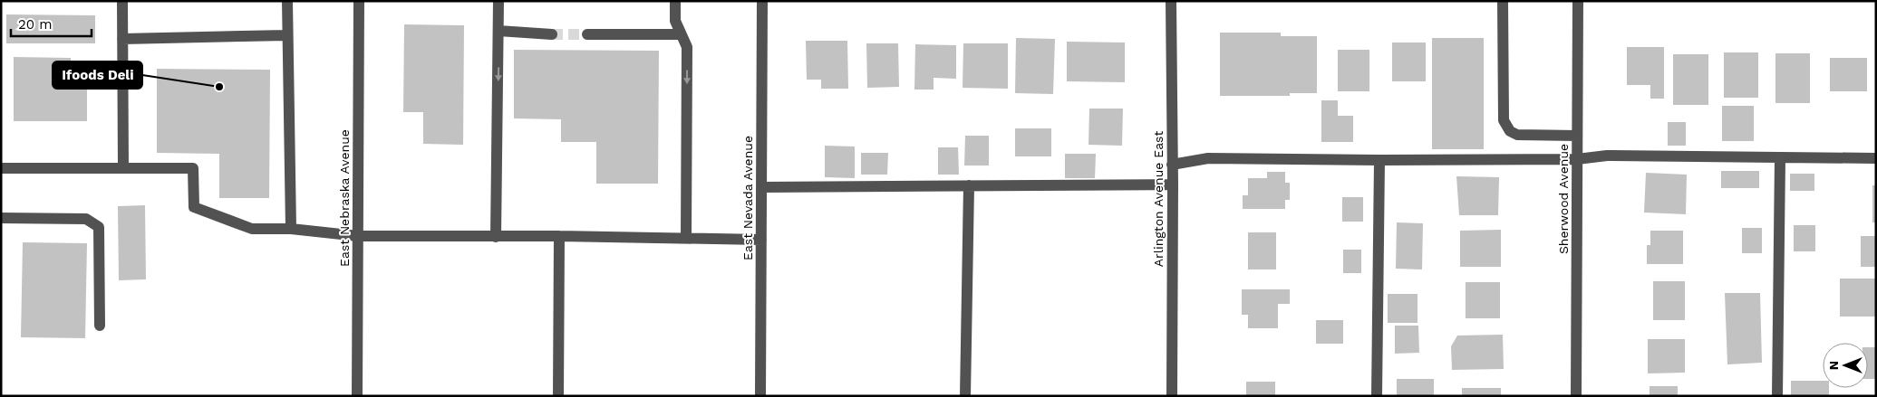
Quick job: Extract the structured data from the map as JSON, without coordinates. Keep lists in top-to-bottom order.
{
  "streets": {
    "street": [
      "East Nebraska Avenue",
      "East Nevada Avenue",
      "Arlington Avenue East",
      "Sherwood Avenue"
    ]
  },
  "places": ["Ifoods Deli"],
  "scale_bar": "20 m",
  "north": "left"
}
